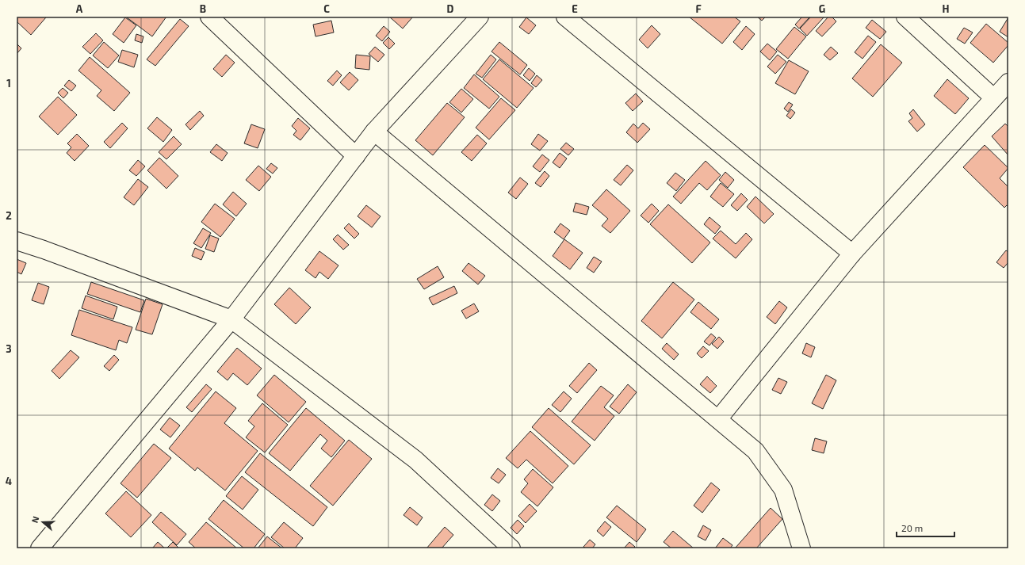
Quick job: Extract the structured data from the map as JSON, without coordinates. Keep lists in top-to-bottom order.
{
  "scale_bar": "20 m",
  "north": "left",
  "grid": {
    "columns": [
      "A",
      "B",
      "C",
      "D",
      "E",
      "F",
      "G",
      "H"
    ],
    "rows": [
      "1",
      "2",
      "3",
      "4"
    ]
  }
}
